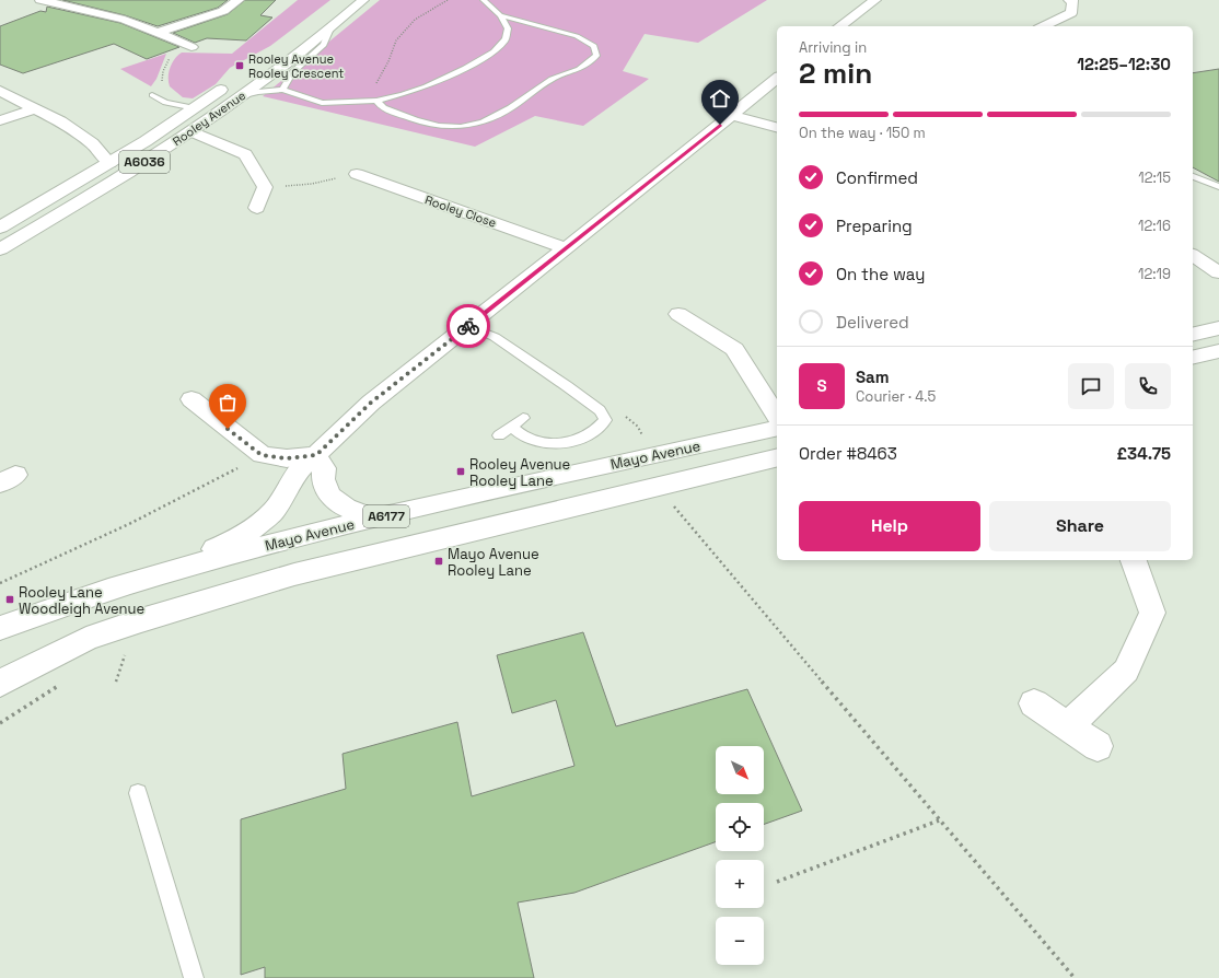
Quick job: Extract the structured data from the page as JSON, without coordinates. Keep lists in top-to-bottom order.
{
  "streets": {
    "main road": [
      "Rooley Avenue",
      "A6036",
      "Rooley Close",
      "Mayo Avenue",
      "A6177"
    ]
  },
  "places": {
    "transit": [
      "Rooley Avenue Rooley Crescent",
      "Rooley Avenue Rooley Lane",
      "Mayo Avenue Rooley Lane",
      "Rooley Lane Woodleigh Avenue"
    ]
  },
  "north": "bottom right",
  "page": {
    "heading": ["2 min", "Arriving in", "12:25–12:30"],
    "panel": [
      "Sam",
      "Courier · 4.5",
      "Order #8463",
      "£34.75"
    ],
    "bar": "On the way · 150 m",
    "list": [
      ["Confirmed", "12:15"],
      ["Preparing", "12:16"],
      ["On the way", "12:19"],
      "Delivered"
    ],
    "round": "S",
    "buttons": ["Help", "Share"],
    "map_buttons": ["+", "−"]
  }
}
